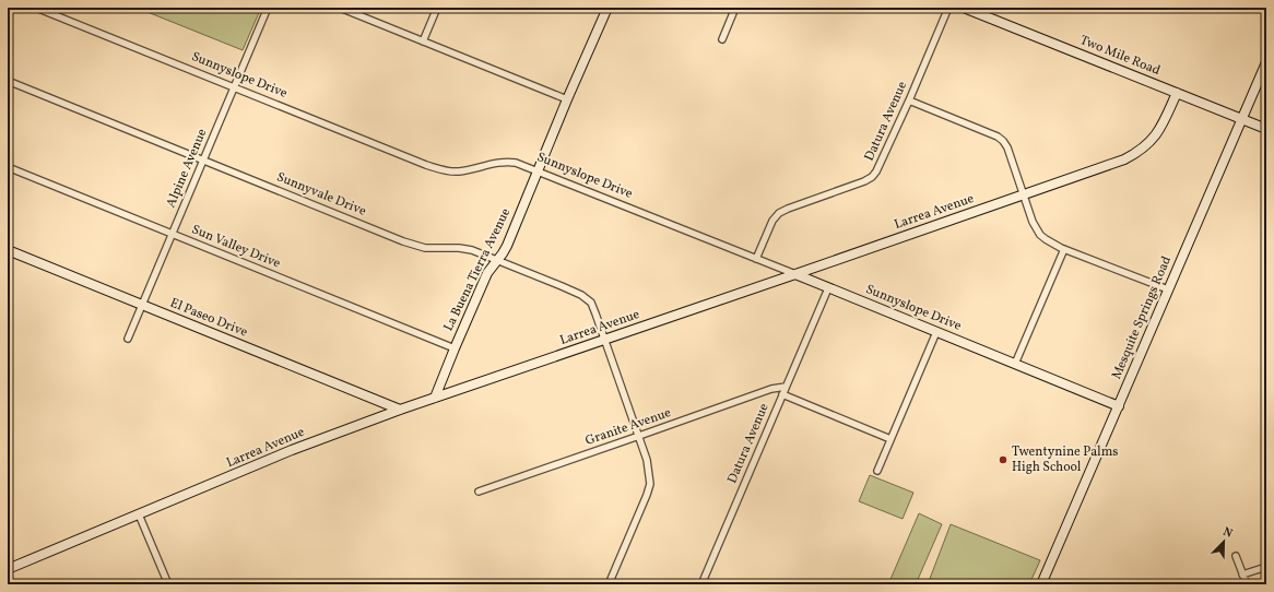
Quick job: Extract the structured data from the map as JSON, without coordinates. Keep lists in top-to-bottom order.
{
  "streets": {
    "street": [
      "Two Mile Road",
      "Sunnyslope Drive",
      "Datura Avenue",
      "Alpine Avenue",
      "Sunnyvale Drive",
      "Larrea Avenue",
      "Sun Valley Drive",
      "La Buena Tierra Avenue",
      "El Paseo Drive",
      "Mesquite Springs Road",
      "Granite Avenue"
    ]
  },
  "crossings": [
    ["Two Mile Road", "Larrea Avenue"],
    ["Two Mile Road", "Mesquite Springs Road"],
    ["Sunnyslope Drive", "Datura Avenue"],
    ["Sunnyslope Drive", "Alpine Avenue"],
    ["Sunnyslope Drive", "Larrea Avenue"],
    ["Sunnyslope Drive", "La Buena Tierra Avenue"],
    ["Sunnyslope Drive", "Mesquite Springs Road"],
    ["Datura Avenue", "Granite Avenue"],
    ["Alpine Avenue", "Sunnyvale Drive"],
    ["Alpine Avenue", "Sun Valley Drive"],
    ["Alpine Avenue", "El Paseo Drive"],
    ["Sunnyvale Drive", "Larrea Avenue"],
    ["Sunnyvale Drive", "La Buena Tierra Avenue"],
    ["Sunnyvale Drive", "Granite Avenue"],
    ["Larrea Avenue", "La Buena Tierra Avenue"],
    ["Larrea Avenue", "El Paseo Drive"],
    ["Sun Valley Drive", "La Buena Tierra Avenue"]
  ],
  "places": ["Twentynine Palms High School"],
  "north": "top right"
}
